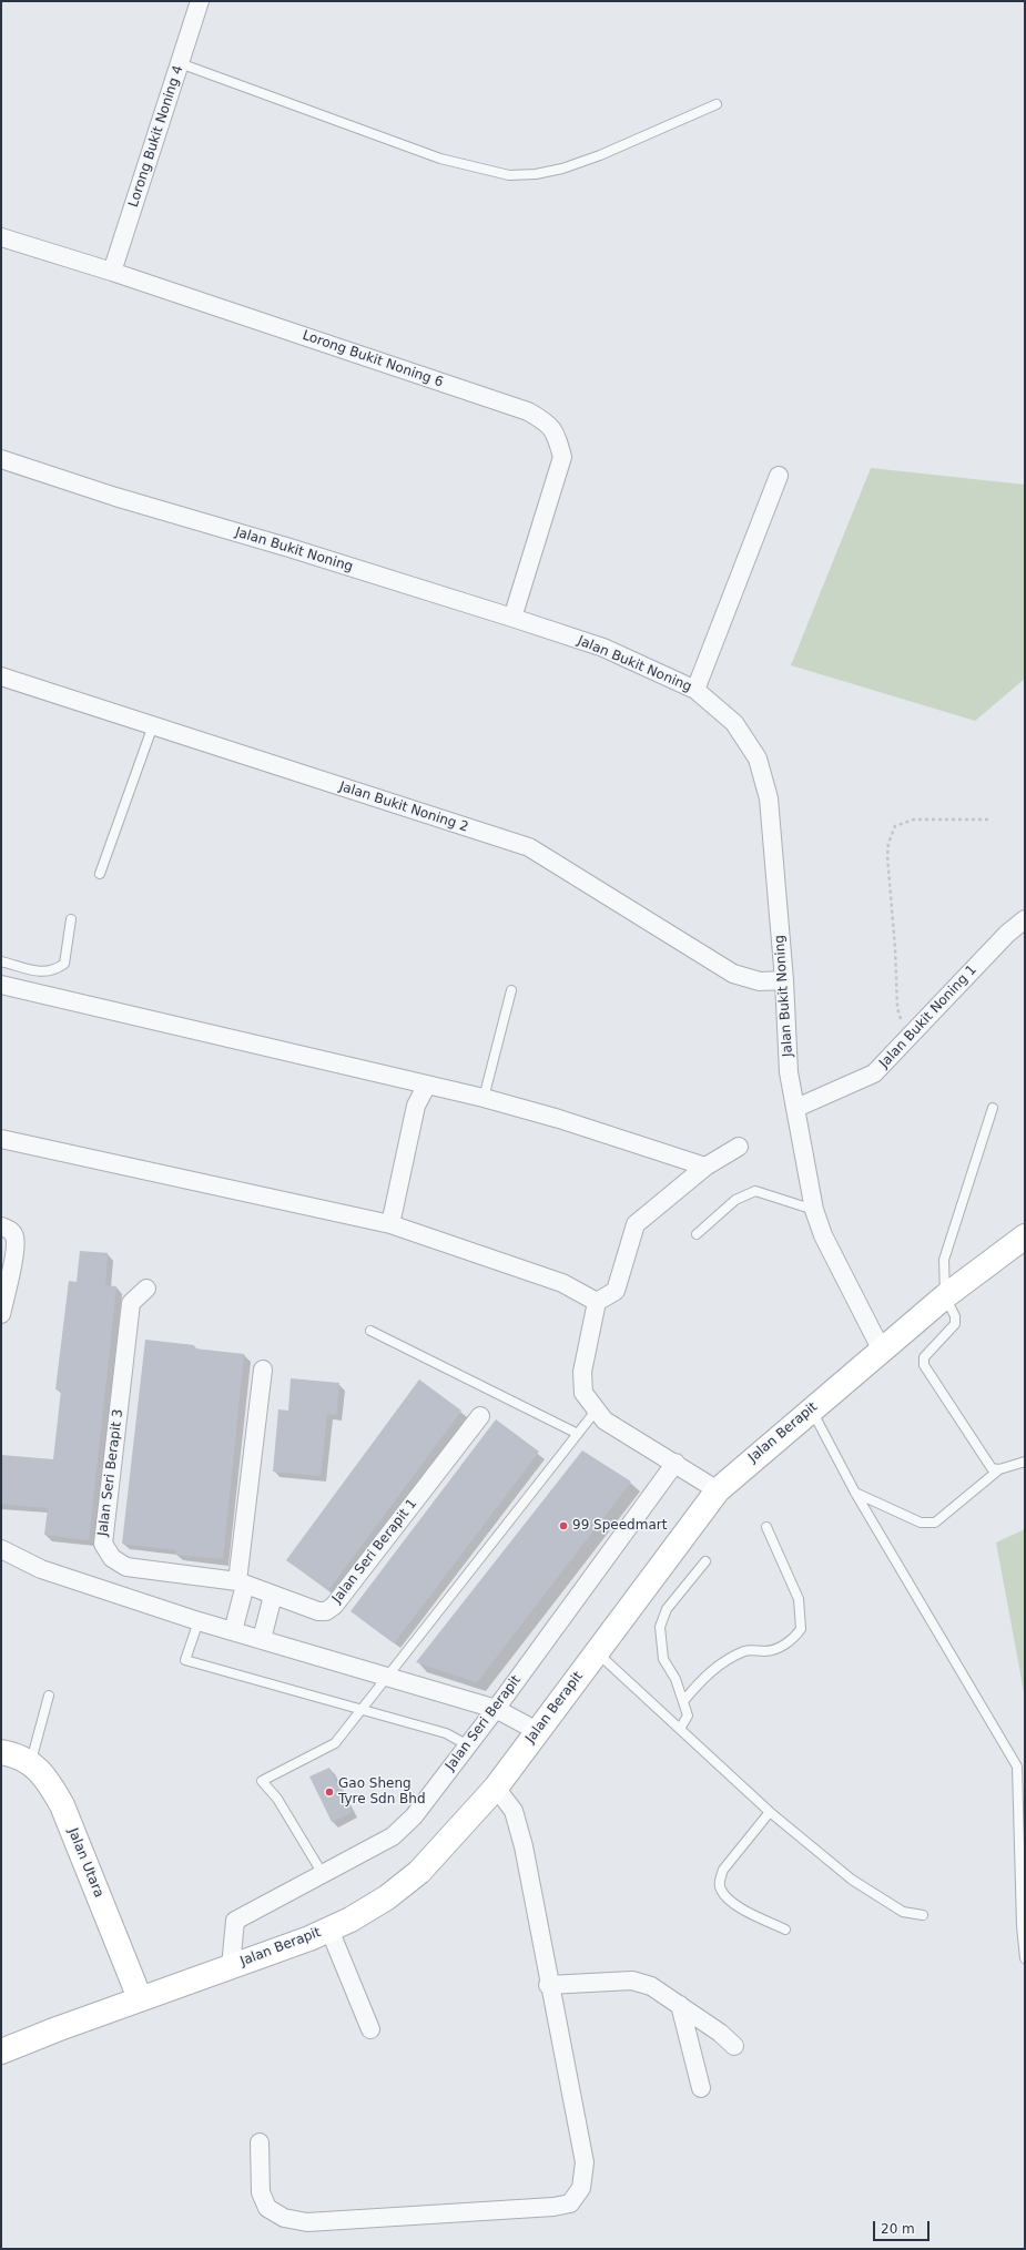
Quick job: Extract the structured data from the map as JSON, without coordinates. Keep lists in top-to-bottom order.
{
  "streets": {
    "main road": ["Jalan Berapit", "Jalan Utara"],
    "street": [
      "Lorong Bukit Noning 4",
      "Lorong Bukit Noning 6",
      "Jalan Bukit Noning",
      "Jalan Bukit Noning 2",
      "Jalan Bukit Noning 1",
      "Jalan Seri Berapit 3",
      "Jalan Seri Berapit 1",
      "Jalan Seri Berapit"
    ]
  },
  "crossings": [
    ["Lorong Bukit Noning 4", "Lorong Bukit Noning 6"],
    ["Lorong Bukit Noning 6", "Jalan Bukit Noning"],
    ["Jalan Bukit Noning", "Jalan Bukit Noning 2"],
    ["Jalan Bukit Noning", "Jalan Bukit Noning 1"],
    ["Jalan Bukit Noning", "Jalan Berapit"],
    ["Jalan Berapit", "Jalan Seri Berapit"],
    ["Jalan Berapit", "Jalan Utara"],
    ["Jalan Seri Berapit 3", "Jalan Seri Berapit 1"]
  ],
  "places": ["99 Speedmart", "Gao Sheng Tyre Sdn Bhd"],
  "scale_bar": "20 m"
}
